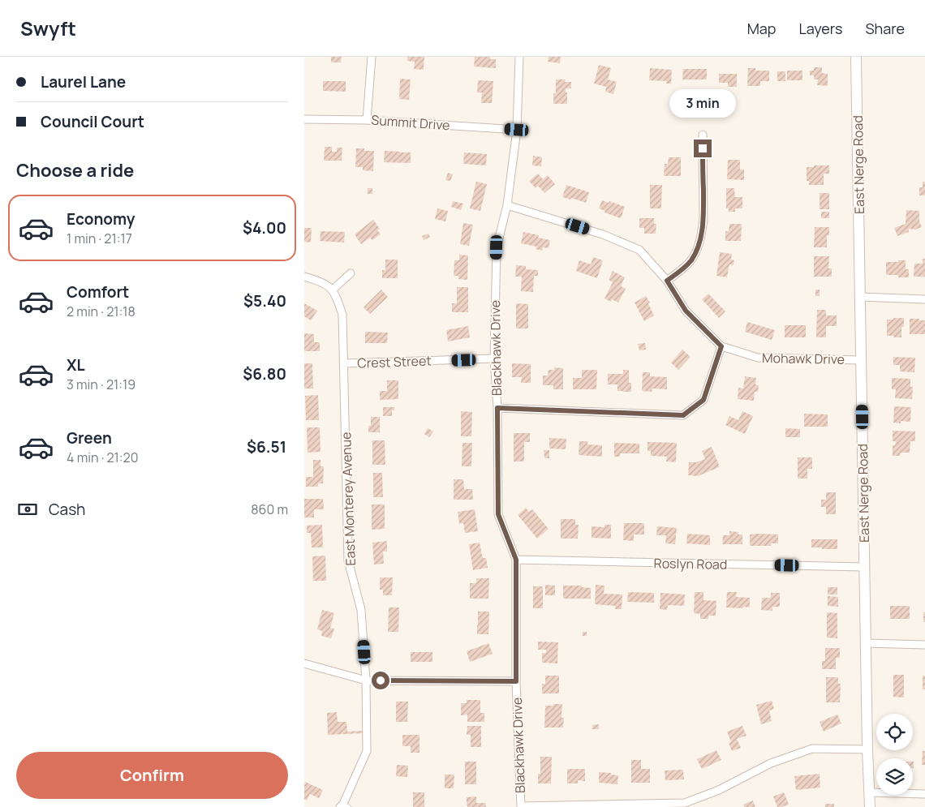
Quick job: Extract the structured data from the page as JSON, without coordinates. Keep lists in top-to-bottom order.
{
  "streets": {
    "main road": ["East Nerge Road"],
    "street": [
      "Summit Drive",
      "Blackhawk Drive",
      "Mohawk Drive",
      "Crest Street",
      "East Monterey Avenue",
      "Roslyn Road"
    ]
  },
  "crossings": [
    ["Summit Drive", "Blackhawk Drive"],
    ["East Nerge Road", "Mohawk Drive"],
    ["East Nerge Road", "Roslyn Road"],
    ["Blackhawk Drive", "Mohawk Drive"],
    ["Blackhawk Drive", "Crest Street"],
    ["Blackhawk Drive", "Roslyn Road"],
    ["Crest Street", "East Monterey Avenue"]
  ],
  "page": {
    "header": "Swyft",
    "nav": ["Map", "Layers", "Share"],
    "banner": ["Laurel Lane", "Council Court"],
    "bubble": "3 min",
    "heading": "Choose a ride",
    "list": [
      {
        "name": "Economy",
        "note": "1 min · 21:17",
        "value": "$4.00"
      },
      {
        "name": "Comfort",
        "note": "2 min · 21:18",
        "value": "$5.40"
      },
      {
        "name": "XL",
        "note": "3 min · 21:19",
        "value": "$6.80"
      },
      {
        "name": "Green",
        "note": "4 min · 21:20",
        "value": "$6.51"
      }
    ],
    "pay": ["Cash", "860 m"],
    "buttons": "Confirm"
  }
}
